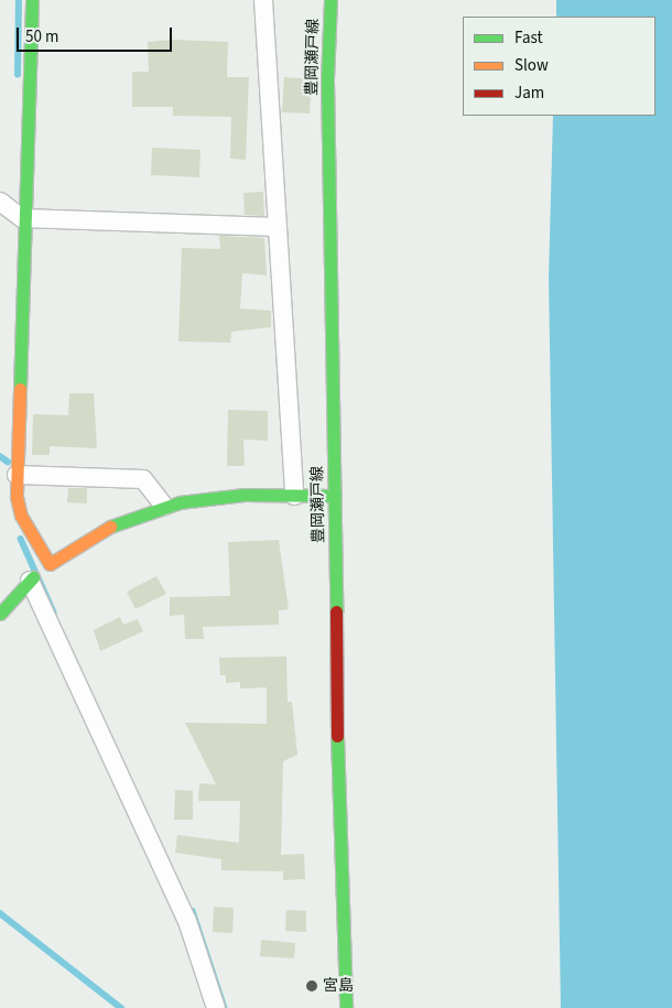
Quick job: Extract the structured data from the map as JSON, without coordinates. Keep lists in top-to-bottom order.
{
  "streets": {
    "main road": ["豊岡瀬戸線"]
  },
  "places": ["宮島"],
  "legend": ["Fast", "Slow", "Jam"],
  "scale_bar": "50 m"
}
